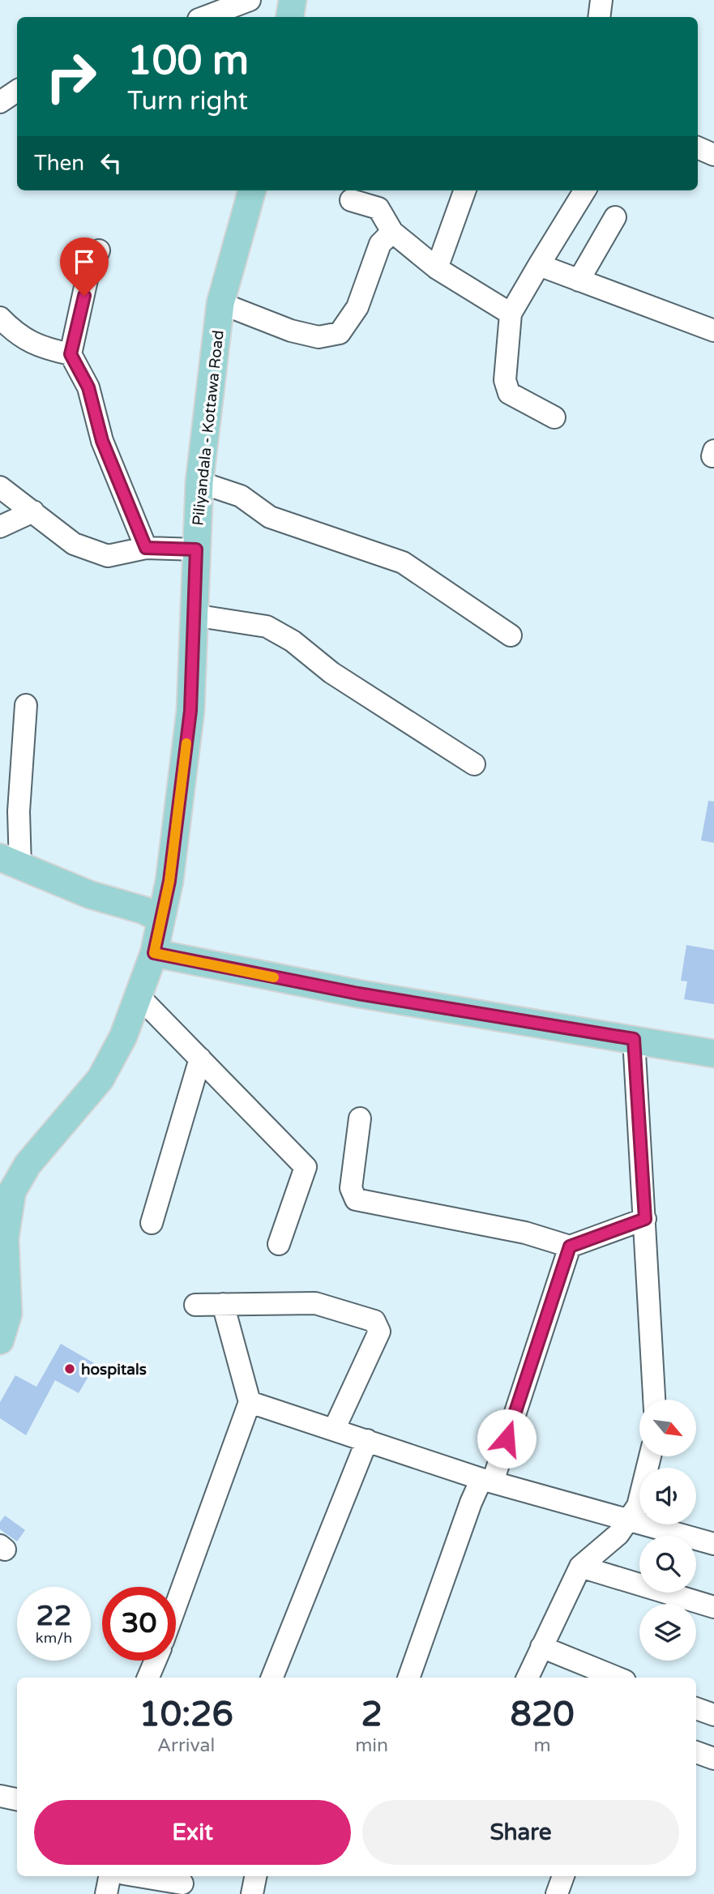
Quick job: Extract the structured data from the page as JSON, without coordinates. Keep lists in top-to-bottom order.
{
  "streets": {
    "main road": ["Piliyandala - Kottawa Road"]
  },
  "places": ["hospitals"],
  "north": "bottom right",
  "page": {
    "turn": ["100 m", "Turn right"],
    "then": "Then",
    "speed": "22 km/h",
    "limit": "30",
    "eta": [
      "10:26",
      "Arrival",
      "2",
      "min",
      "820",
      "m"
    ],
    "buttons": ["Exit", "Share"]
  }
}
